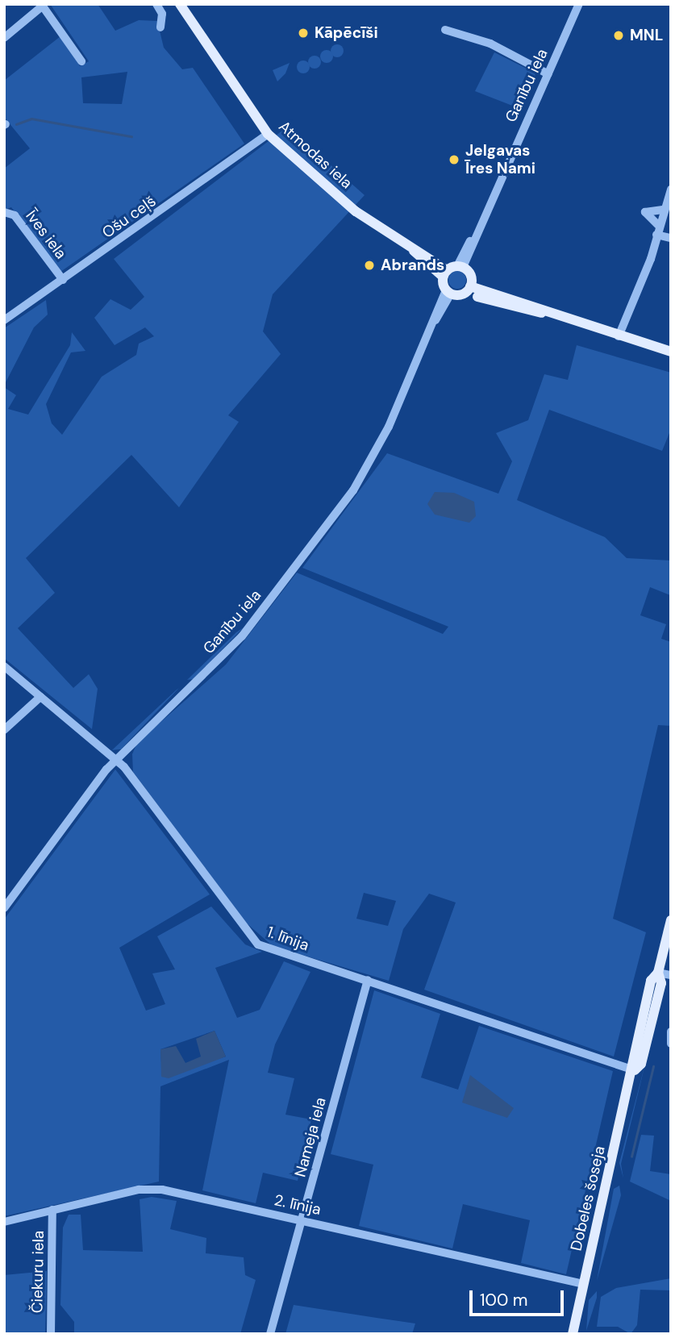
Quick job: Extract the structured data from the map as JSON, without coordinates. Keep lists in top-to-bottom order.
{
  "streets": {
    "main road": ["Atmodas iela", "Dobeles šoseja"],
    "street": [
      "Ganību iela",
      "Ošu ceļš",
      "Īves iela",
      "1. līnija",
      "Nameja iela",
      "2. līnija",
      "Čiekuru iela"
    ]
  },
  "crossings": [
    ["Ganību iela", "1. līnija"],
    ["Atmodas iela", "Ošu ceļš"],
    ["Ošu ceļš", "Īves iela"],
    ["1. līnija", "Nameja iela"],
    ["1. līnija", "Dobeles šoseja"],
    ["Nameja iela", "2. līnija"],
    ["Dobeles šoseja", "2. līnija"],
    ["2. līnija", "Čiekuru iela"]
  ],
  "places": [
    "Kāpēcīši",
    "MNL",
    "Jelgavas Īres Nami",
    "Abrands"
  ],
  "scale_bar": "100 m"
}
